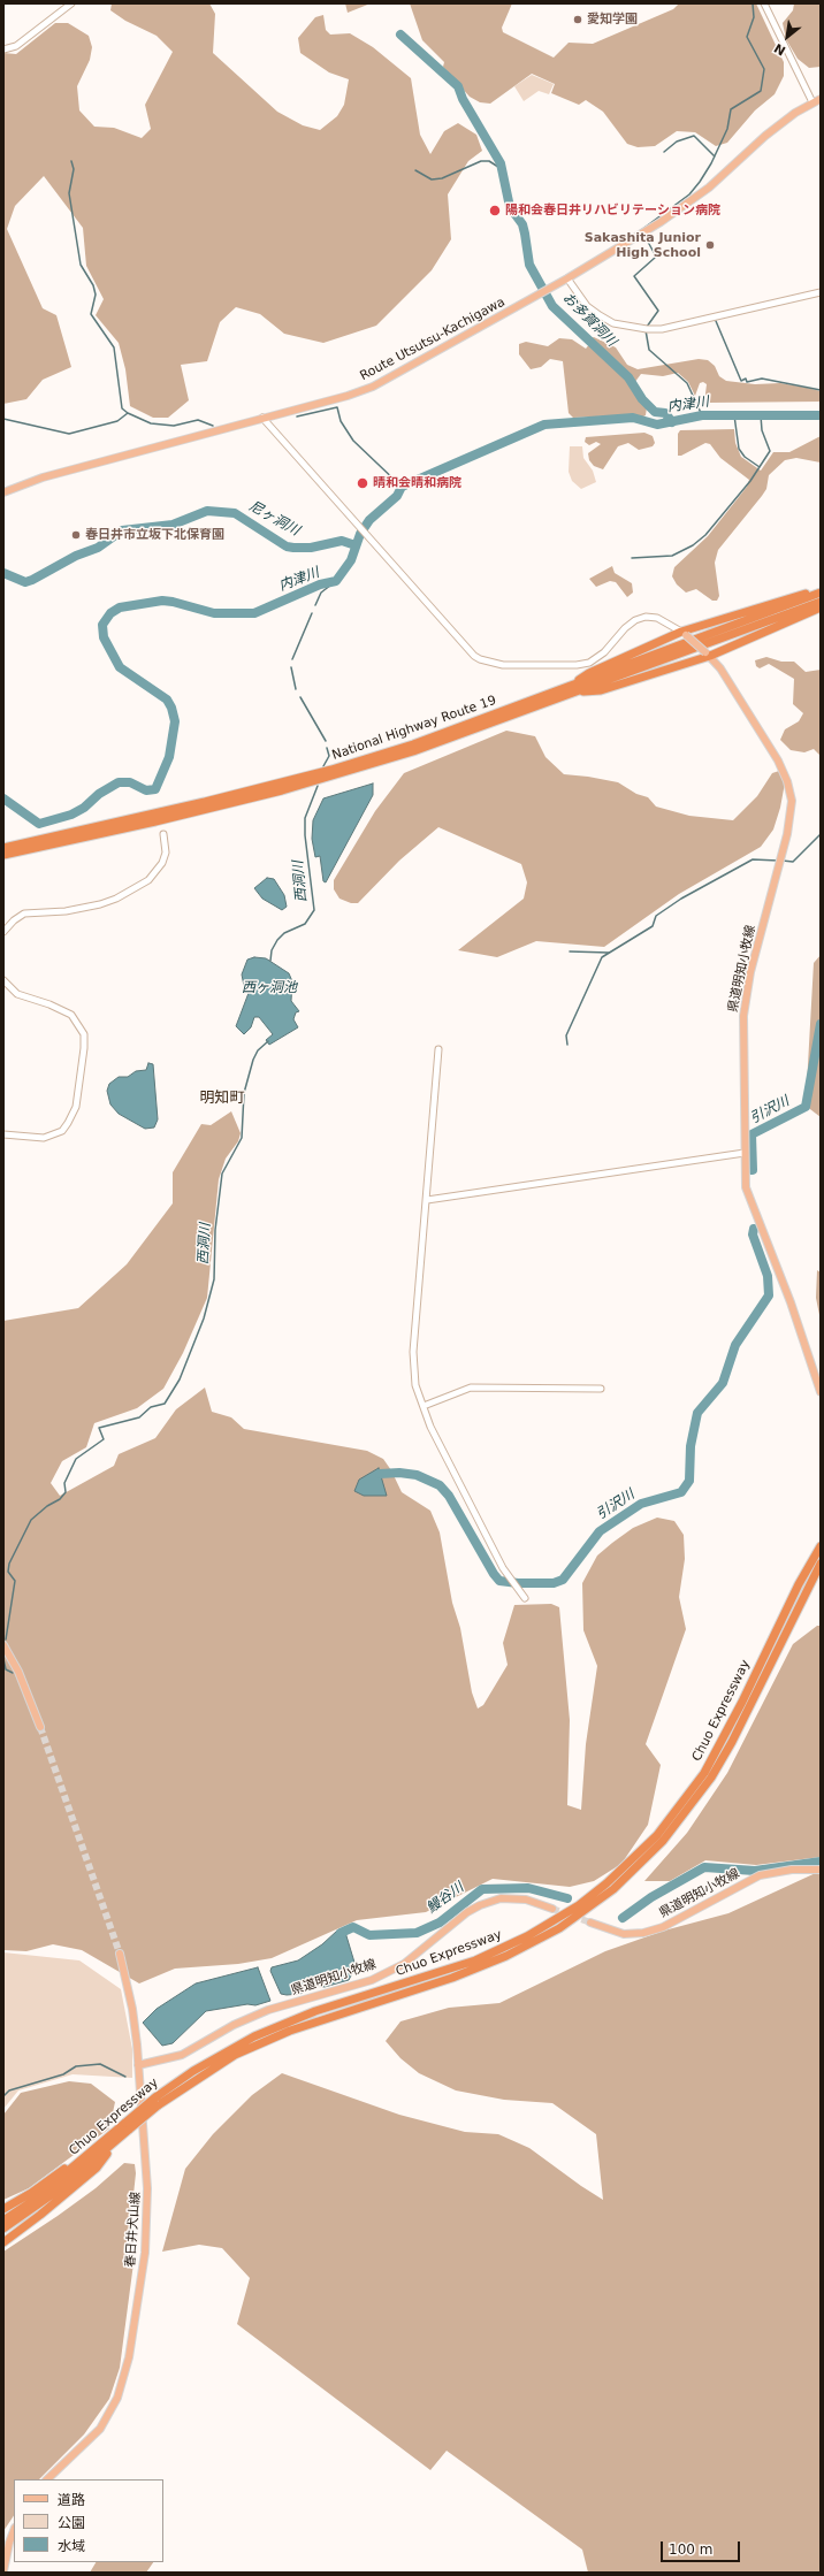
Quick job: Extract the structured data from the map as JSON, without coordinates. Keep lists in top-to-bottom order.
{
  "streets": {
    "highway": ["National Highway Route 19", "Chuo Expressway"],
    "main road": ["Route Utsutsu-Kachigawa", "県道明知小牧線", "春日井犬山線"]
  },
  "crossings": [
    ["県道明知小牧線", "春日井犬山線"]
  ],
  "districts": ["明知町"],
  "water": [
    "お多賀洞川",
    "内津川",
    "尼ヶ洞川",
    "西洞川",
    "西ヶ洞池",
    "引沢川",
    "鰻谷川"
  ],
  "places": [
    "愛知学園",
    "陽和会春日井リハビリテーション病院",
    "Sakashita Junior High School",
    "晴和会晴和病院",
    "春日井市立坂下北保育園"
  ],
  "legend": ["道路", "公園", "水域"],
  "scale_bar": "100 m",
  "north": "bottom left"
}
